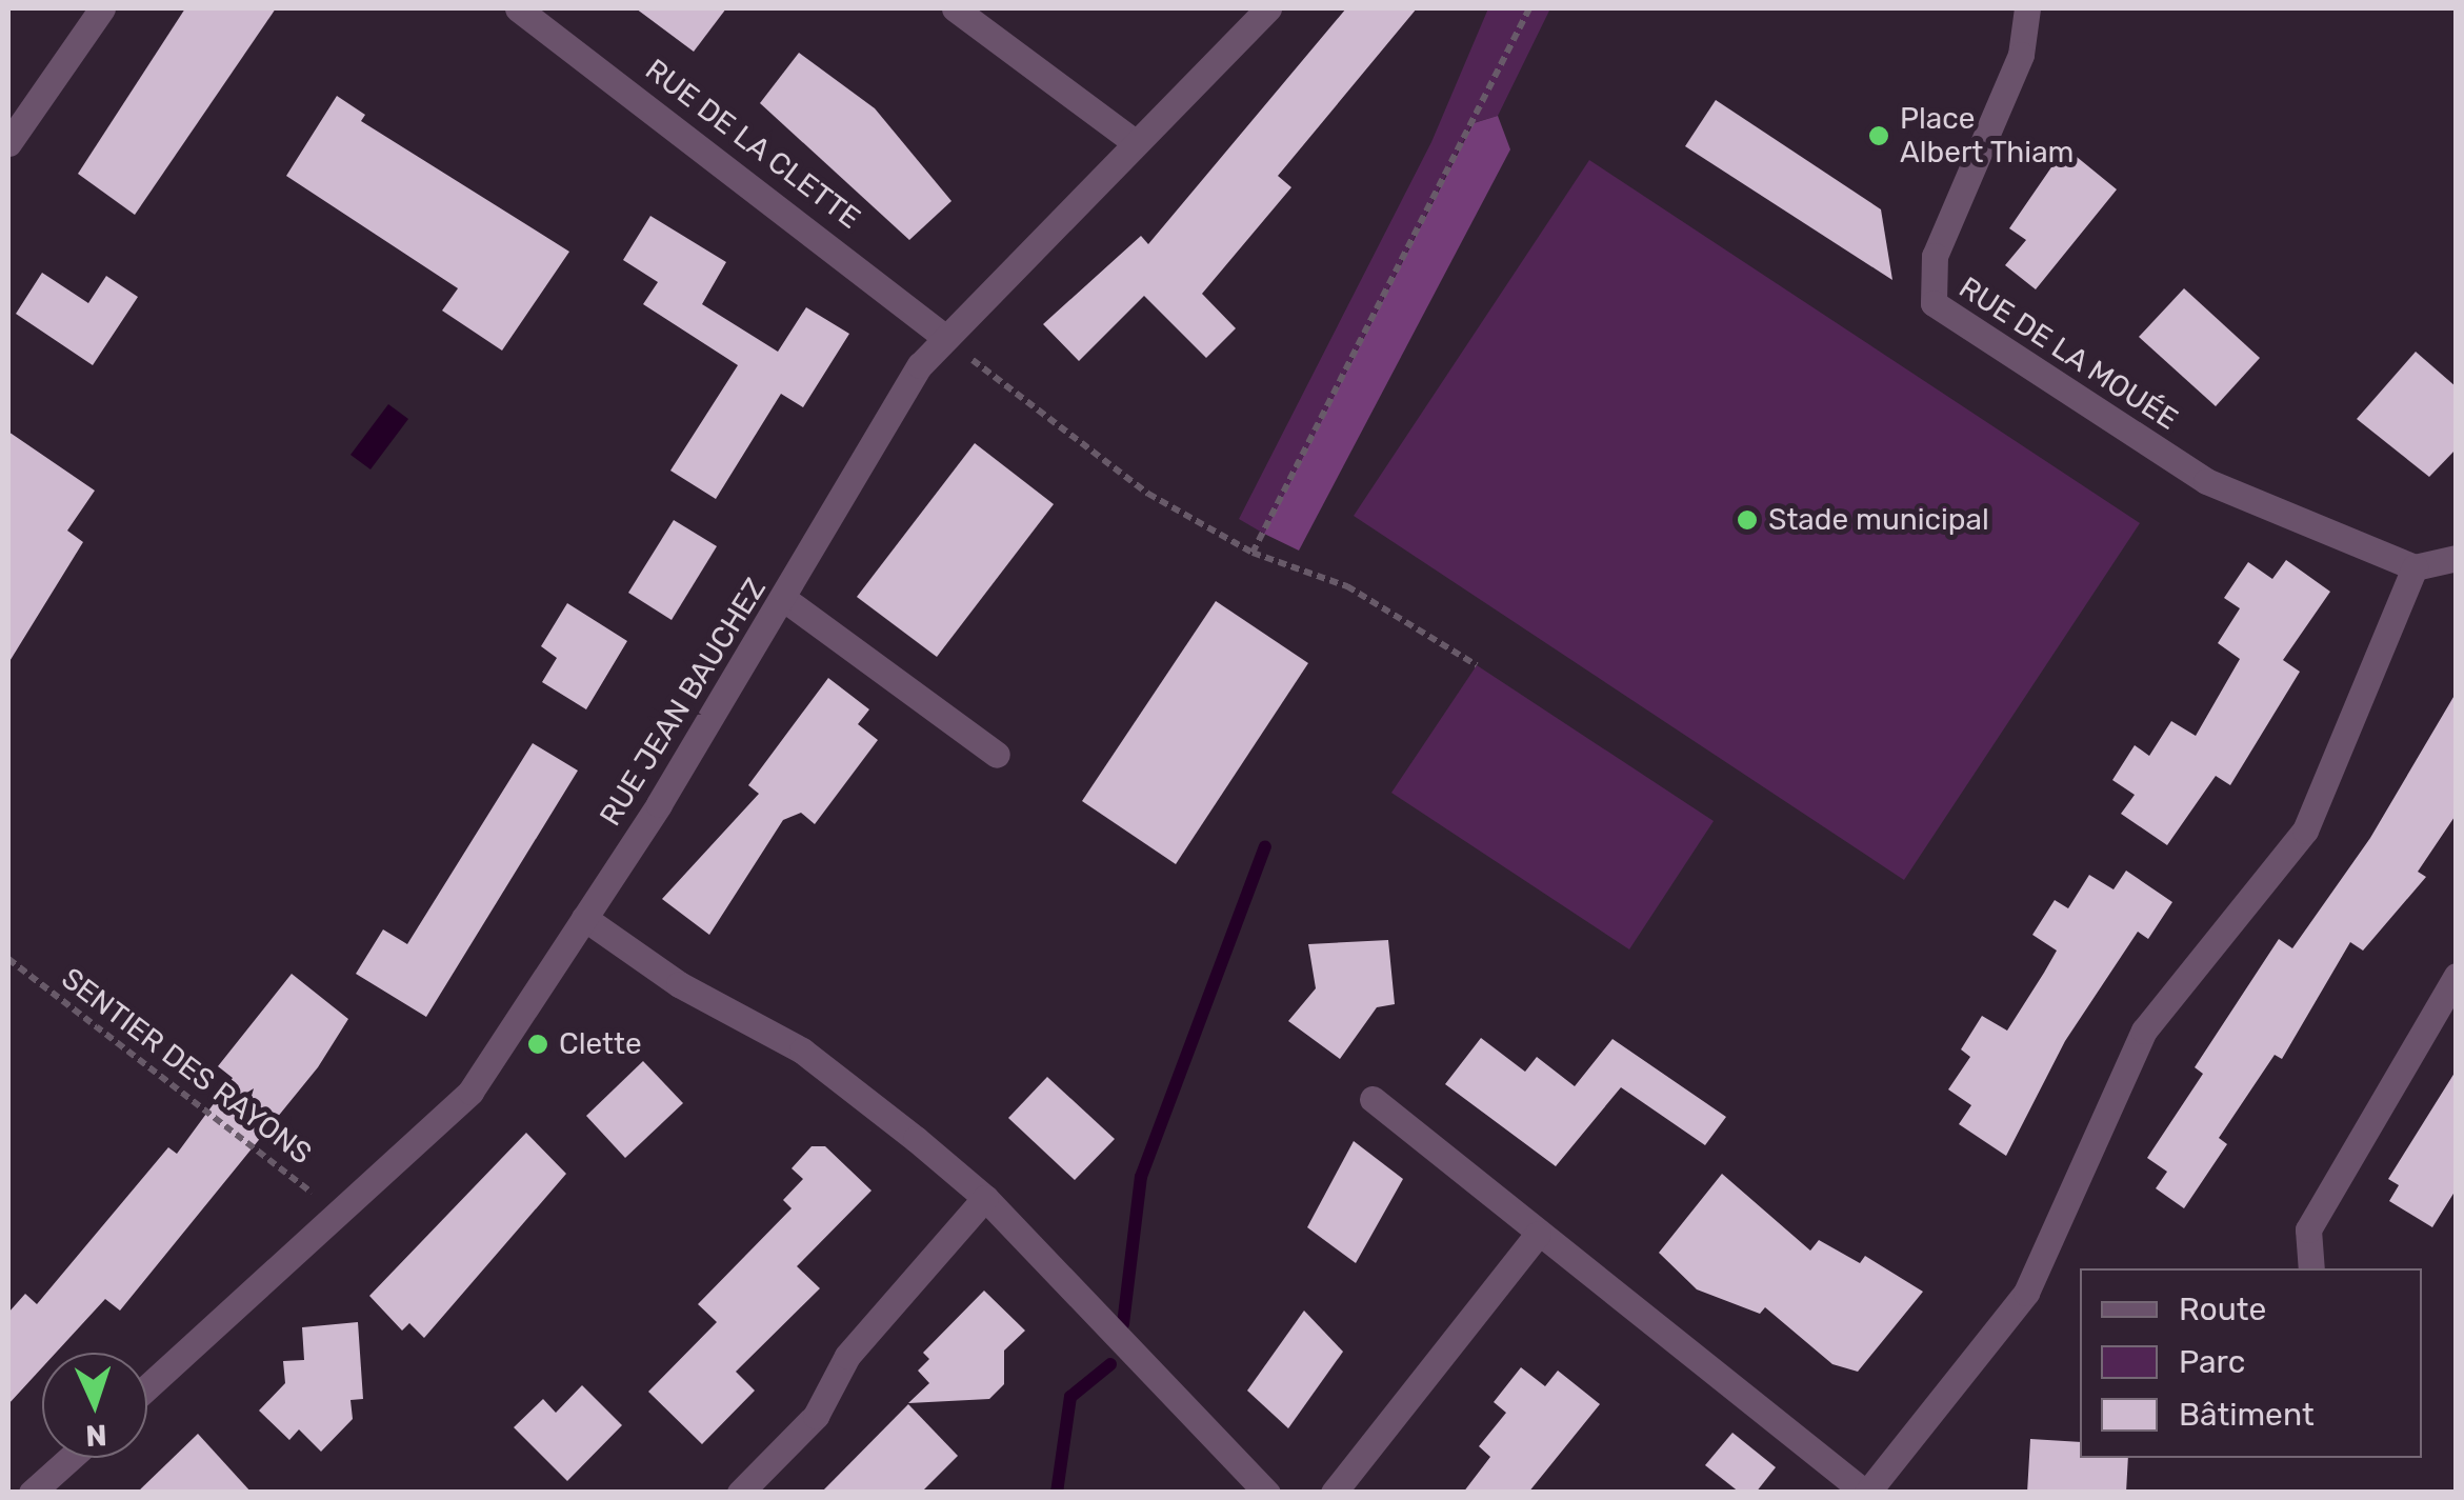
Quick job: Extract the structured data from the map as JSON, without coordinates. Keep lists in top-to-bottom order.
{
  "streets": {
    "street": ["RUE DE LA CLETTE", "RUE DE LA MOUÉE", "RUE JEAN BAUCHEZ"],
    "path": ["SENTIER DES RAYONS"]
  },
  "crossings": [
    ["RUE DE LA CLETTE", "RUE JEAN BAUCHEZ"],
    ["RUE JEAN BAUCHEZ", "SENTIER DES RAYONS"]
  ],
  "places": ["Place Albert Thiam", "Stade municipal", "Clette"],
  "legend": ["Route", "Parc", "Bâtiment"],
  "north": "bottom"
}
